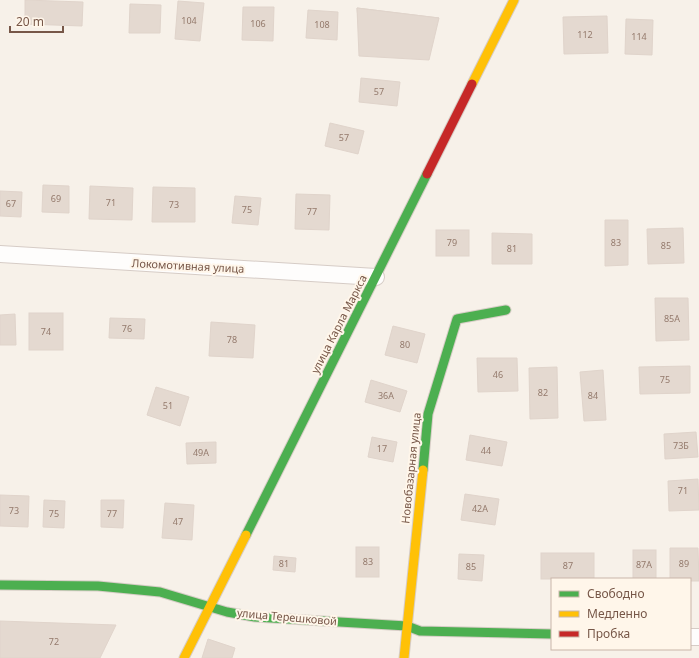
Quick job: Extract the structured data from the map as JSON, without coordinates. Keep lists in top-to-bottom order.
{
  "streets": {
    "street": [
      "Локомотивная улица",
      "улица Карла Маркса",
      "Новобазарная улица",
      "улица Терешковой"
    ]
  },
  "crossings": [
    ["Локомотивная улица", "улица Карла Маркса"],
    ["улица Карла Маркса", "улица Терешковой"],
    ["Новобазарная улица", "улица Терешковой"]
  ],
  "house_numbers": [
    "104",
    "106",
    "108",
    "112",
    "114",
    "57",
    "57",
    "69",
    "71",
    "67",
    "73",
    "75",
    "77",
    "79",
    "83",
    "85",
    "81",
    "85А",
    "76",
    "74",
    "78",
    "80",
    "46",
    "75",
    "82",
    "36А",
    "84",
    "51",
    "73Б",
    "17",
    "44",
    "49А",
    "71",
    "42А",
    "73",
    "75",
    "77",
    "47",
    "83",
    "81",
    "89",
    "87А",
    "87",
    "85",
    "72"
  ],
  "legend": ["Свободно", "Медленно", "Пробка"],
  "scale_bar": "20 m"
}
